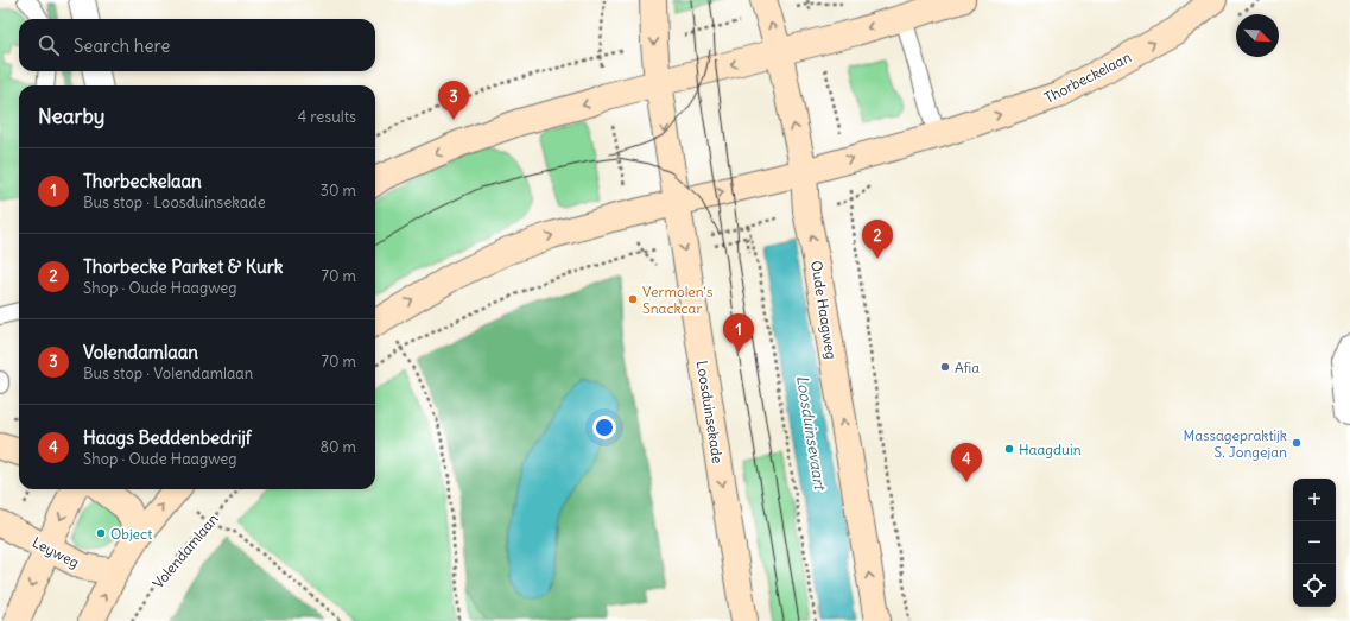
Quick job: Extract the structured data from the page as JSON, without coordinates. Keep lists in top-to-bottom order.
{
  "streets": {
    "street": [
      "Thorbeckelaan",
      "Oude Haagweg",
      "Loosduinsekade",
      "Leyweg"
    ],
    "path": ["Volendamlaan"]
  },
  "crossings": [
    ["Thorbeckelaan", "Oude Haagweg"],
    ["Thorbeckelaan", "Loosduinsekade"]
  ],
  "one_way": ["Oude Haagweg", "Loosduinsekade"],
  "water": ["Loosduinsevaart"],
  "places": [
    "Vermolen's Snackcar",
    "Afia",
    "Massagepraktijk S. Jongejan",
    "Haagduin",
    "Object"
  ],
  "north": "bottom right",
  "page": {
    "search": "Search here",
    "pins": [
      "3",
      "2",
      "1",
      "4"
    ],
    "heading": ["Nearby", "4 results"],
    "list": [
      {
        "mark": "1",
        "name": "Thorbeckelaan",
        "note": "Bus stop · Loosduinsekade",
        "value": "30 m"
      },
      {
        "mark": "2",
        "name": "Thorbecke Parket & Kurk",
        "note": "Shop · Oude Haagweg",
        "value": "70 m"
      },
      {
        "mark": "3",
        "name": "Volendamlaan",
        "note": "Bus stop · Volendamlaan",
        "value": "70 m"
      },
      {
        "mark": "4",
        "name": "Haags Beddenbedrijf",
        "note": "Shop · Oude Haagweg",
        "value": "80 m"
      }
    ],
    "map_buttons": ["+", "−"]
  }
}
